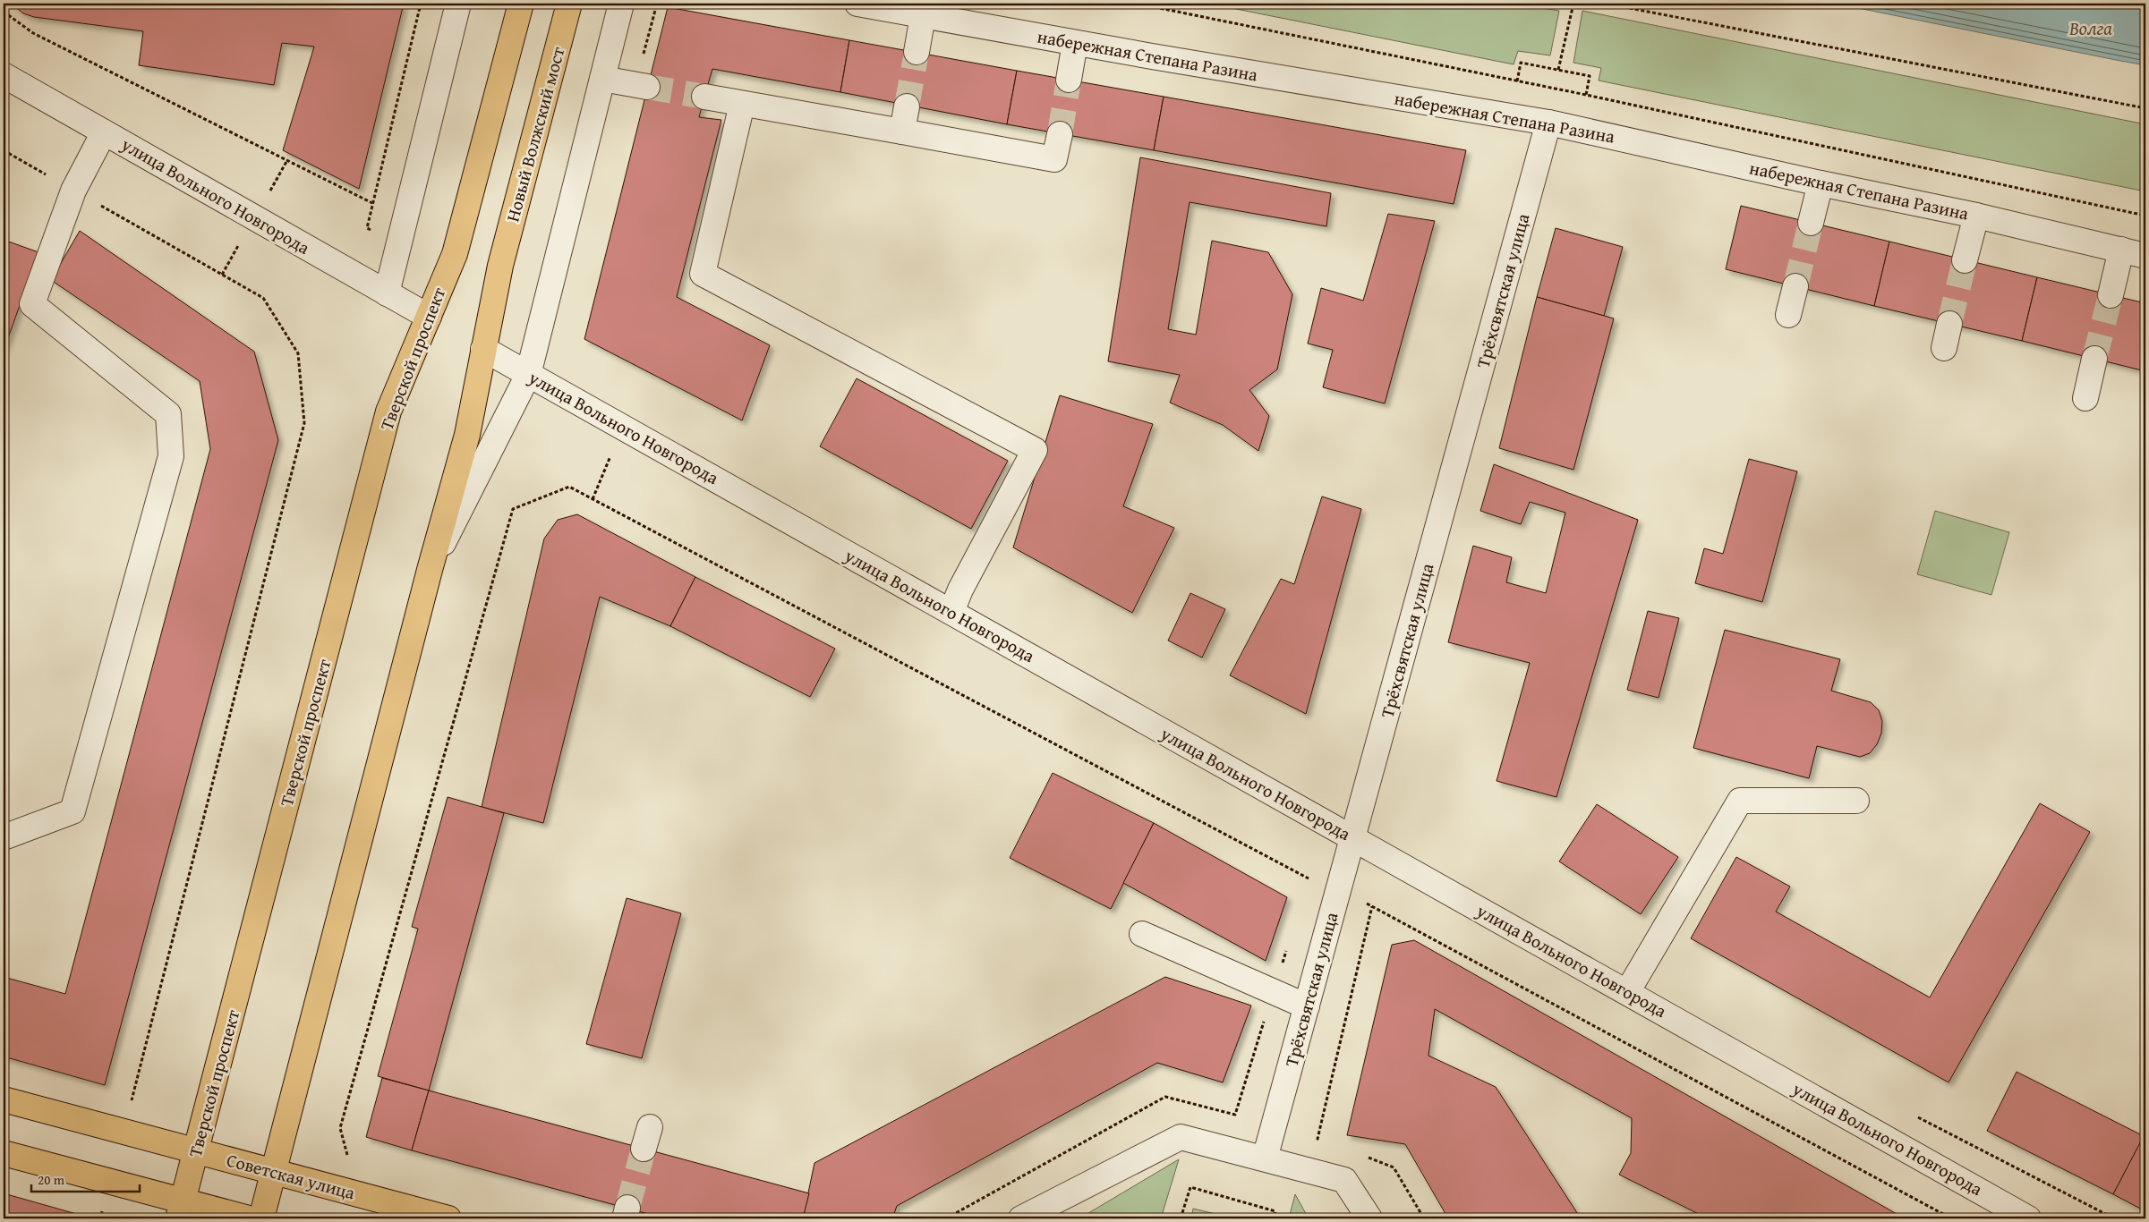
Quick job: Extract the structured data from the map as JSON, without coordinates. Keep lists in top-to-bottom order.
{
  "streets": {
    "main road": ["Новый Волжский мост", "Тверской проспект", "Советская улица"],
    "street": ["набережная Степана Разина", "улица Вольного Новгорода", "Трёхсвятская улица"]
  },
  "crossings": [
    ["набережная Степана Разина", "Трёхсвятская улица"],
    ["Новый Волжский мост", "улица Вольного Новгорода"],
    ["улица Вольного Новгорода", "Трёхсвятская улица"],
    ["улица Вольного Новгорода", "Тверской проспект"],
    ["Тверской проспект", "Советская улица"]
  ],
  "water": ["Волга"],
  "scale_bar": "20 m"
}
